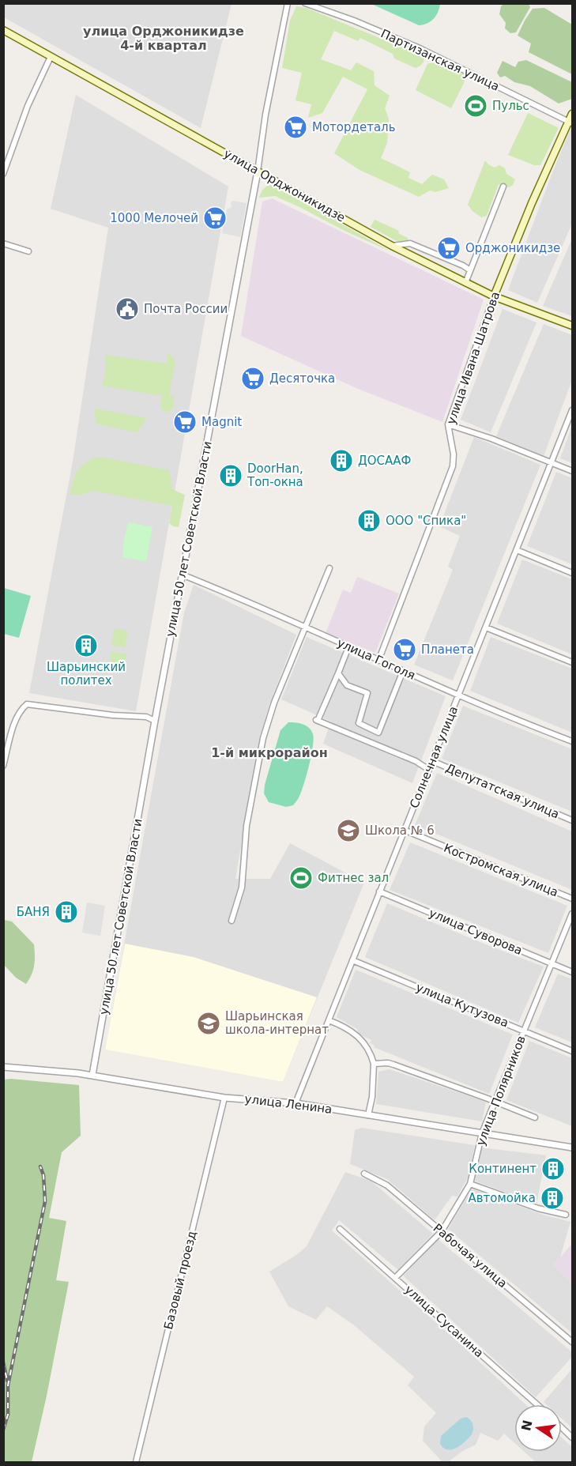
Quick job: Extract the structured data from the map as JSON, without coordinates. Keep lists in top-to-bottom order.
{
  "streets": {
    "main road": ["улица Орджоникидзе", "улица Ивана Шатрова"],
    "street": [
      "Партизанская улица",
      "улица 50 лет Советской Власти",
      "улица Гоголя",
      "Солнечная улица",
      "Депутатская улица",
      "Костромская улица",
      "улица Суворова",
      "улица Кутузова",
      "улица Полярников",
      "улица Ленина",
      "Рабочая улица",
      "Базовый проезд",
      "улица Сусанина"
    ]
  },
  "crossings": [
    ["Партизанская улица", "улица Ивана Шатрова"],
    ["улица Орджоникидзе", "улица Ивана Шатрова"],
    ["улица Орджоникидзе", "улица 50 лет Советской Власти"],
    ["улица Ивана Шатрова", "улица Гоголя"],
    ["улица 50 лет Советской Власти", "улица Гоголя"],
    ["улица 50 лет Советской Власти", "улица Ленина"],
    ["улица Гоголя", "Солнечная улица"],
    ["Солнечная улица", "Депутатская улица"],
    ["Солнечная улица", "Костромская улица"],
    ["Солнечная улица", "улица Суворова"],
    ["Солнечная улица", "улица Кутузова"],
    ["Солнечная улица", "улица Ленина"],
    ["улица Суворова", "улица Полярников"],
    ["улица Кутузова", "улица Полярников"],
    ["улица Полярников", "улица Ленина"],
    ["улица Полярников", "Рабочая улица"],
    ["улица Полярников", "улица Сусанина"],
    ["улица Ленина", "Базовый проезд"]
  ],
  "districts": ["улица Орджоникидзе 4-й квартал", "1-й микрорайон"],
  "places": {
    "sports": ["Пульс", "Фитнес зал"],
    "supermarket": [
      "Мотордеталь",
      "1000 Мелочей",
      "Орджоникидзе",
      "Десяточка",
      "Magnit",
      "Планета"
    ],
    "public building": ["Почта России"],
    "building": [
      "ДОСААФ",
      "DoorHan, Топ-окна",
      "ООО \"Спика\"",
      "Шарьинский политех",
      "БАНЯ",
      "Континент",
      "Автомойка"
    ],
    "school or university": ["Школа № 6", "Шарьинская школа-интернат"]
  },
  "north": "left"
}
